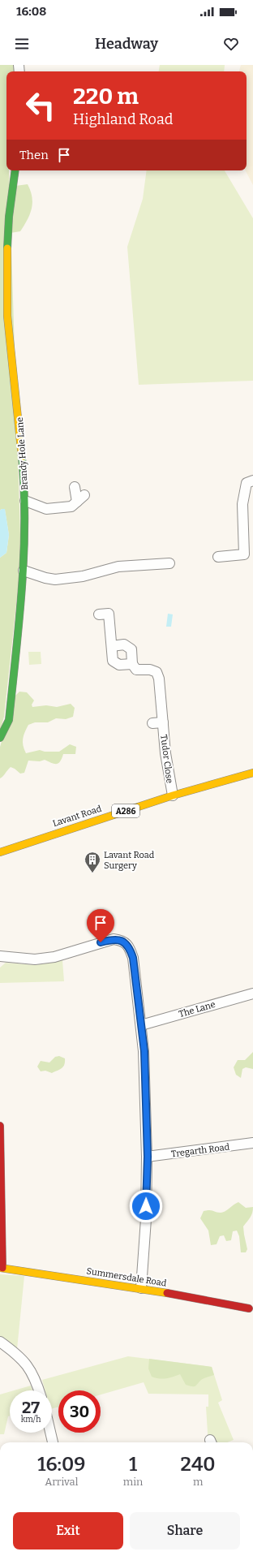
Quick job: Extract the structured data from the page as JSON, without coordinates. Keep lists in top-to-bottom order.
{
  "streets": {
    "street": [
      "Brandy Hole Lane",
      "Tudor Close",
      "A286",
      "Lavant Road",
      "The Lane",
      "Tregarth Road",
      "Summersdale Road"
    ]
  },
  "crossings": [
    ["Tudor Close", "Lavant Road"]
  ],
  "places": {
    "building": ["Lavant Road Surgery"]
  },
  "page": {
    "status": "16:08",
    "header": "Headway",
    "turn": ["220 m", "Highland Road"],
    "then": "Then",
    "speed": "27 km/h",
    "limit": "30",
    "eta": [
      "16:09",
      "Arrival",
      "1",
      "min",
      "240",
      "m"
    ],
    "buttons": ["Exit", "Share"]
  }
}
